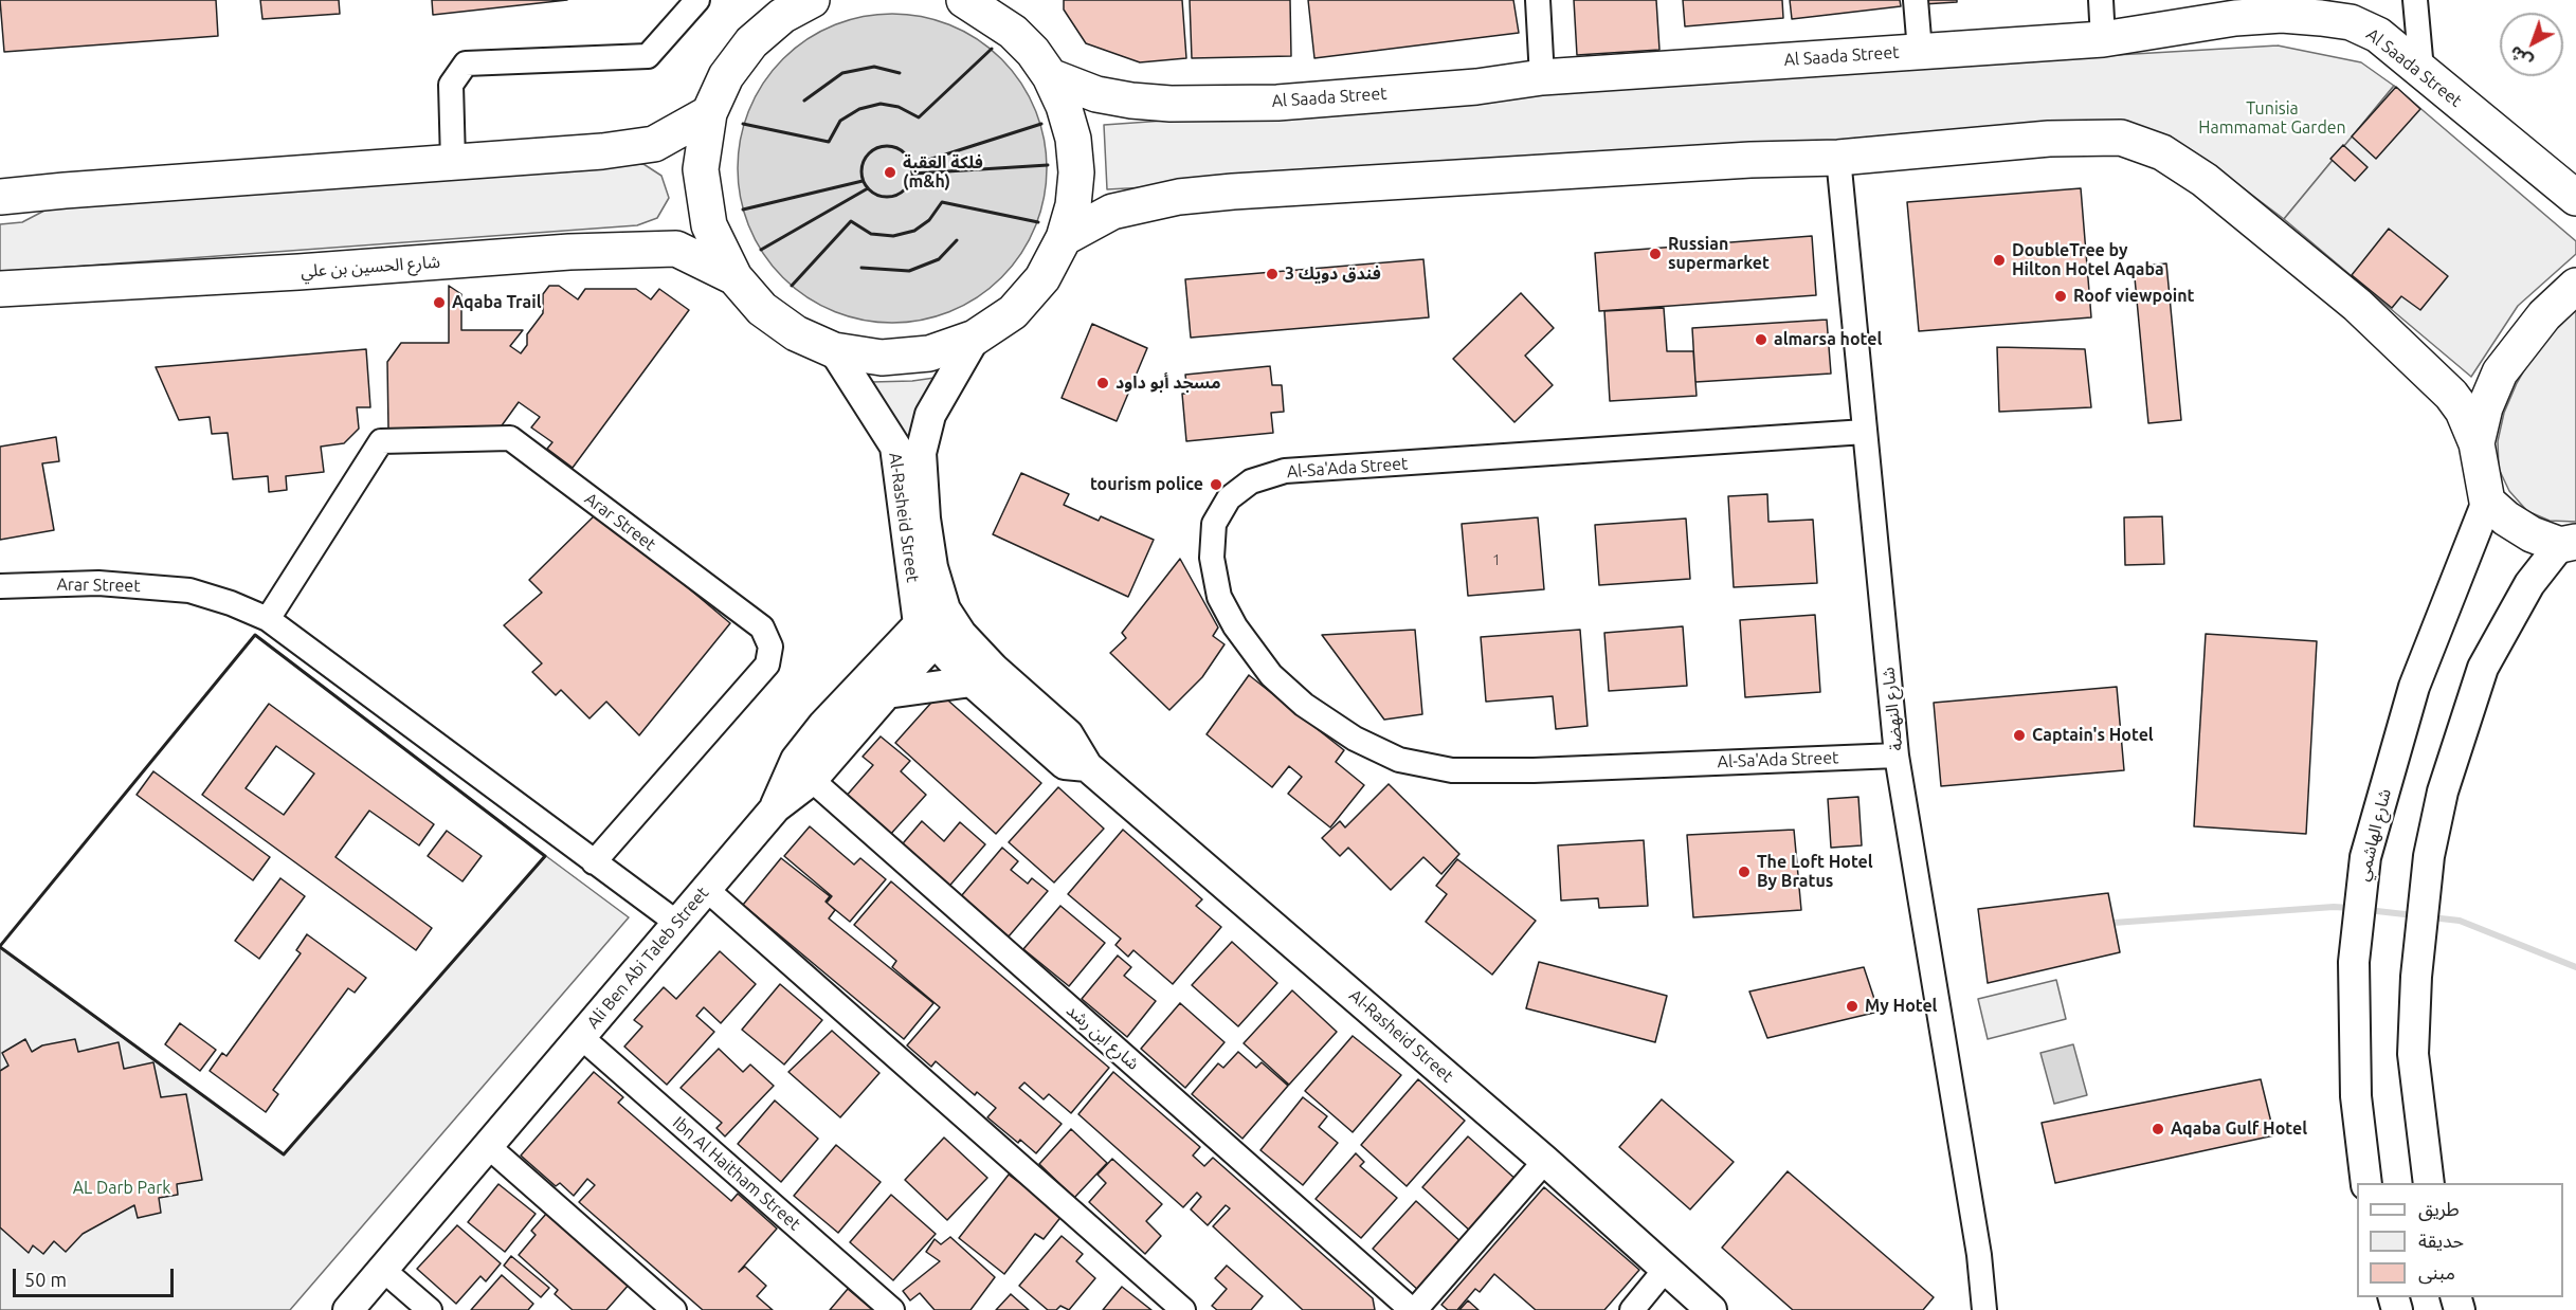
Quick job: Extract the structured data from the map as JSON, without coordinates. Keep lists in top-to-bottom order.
{
  "streets": {
    "highway": ["Al Saada Street", "شارع الحسين بن علي"],
    "main road": ["Al-Rasheid Street", "شارع الهاشمي", "Ali Ben Abi Taleb Street"],
    "street": [
      "Al-Sa'Ada Street",
      "Arar Street",
      "شارع النهضة",
      "شارع ابن رشد",
      "Ibn Al Haitham Street"
    ]
  },
  "crossings": [
    ["Al-Sa'Ada Street", "شارع النهضة"],
    ["Al-Rasheid Street", "Ali Ben Abi Taleb Street"],
    ["Arar Street", "Ali Ben Abi Taleb Street"],
    ["Ali Ben Abi Taleb Street", "شارع ابن رشد"],
    ["Ali Ben Abi Taleb Street", "Ibn Al Haitham Street"]
  ],
  "parks": ["Tunisia Hammamat Garden", "AL Darb Park"],
  "places": [
    "فلكة العقبة (m&h)",
    "Russian supermarket",
    "DoubleTree by Hilton Hotel Aqaba",
    "فندق دويك 3",
    "Roof viewpoint",
    "Aqaba Trail",
    "almarsa hotel",
    "مسجد أبو داود",
    "tourism police",
    "Captain's Hotel",
    "The Loft Hotel By Bratus",
    "My Hotel",
    "Aqaba Gulf Hotel"
  ],
  "house_numbers": ["1"],
  "legend": ["طريق", "حديقة", "مبنى"],
  "scale_bar": "50 m",
  "north": "bottom left"
}
